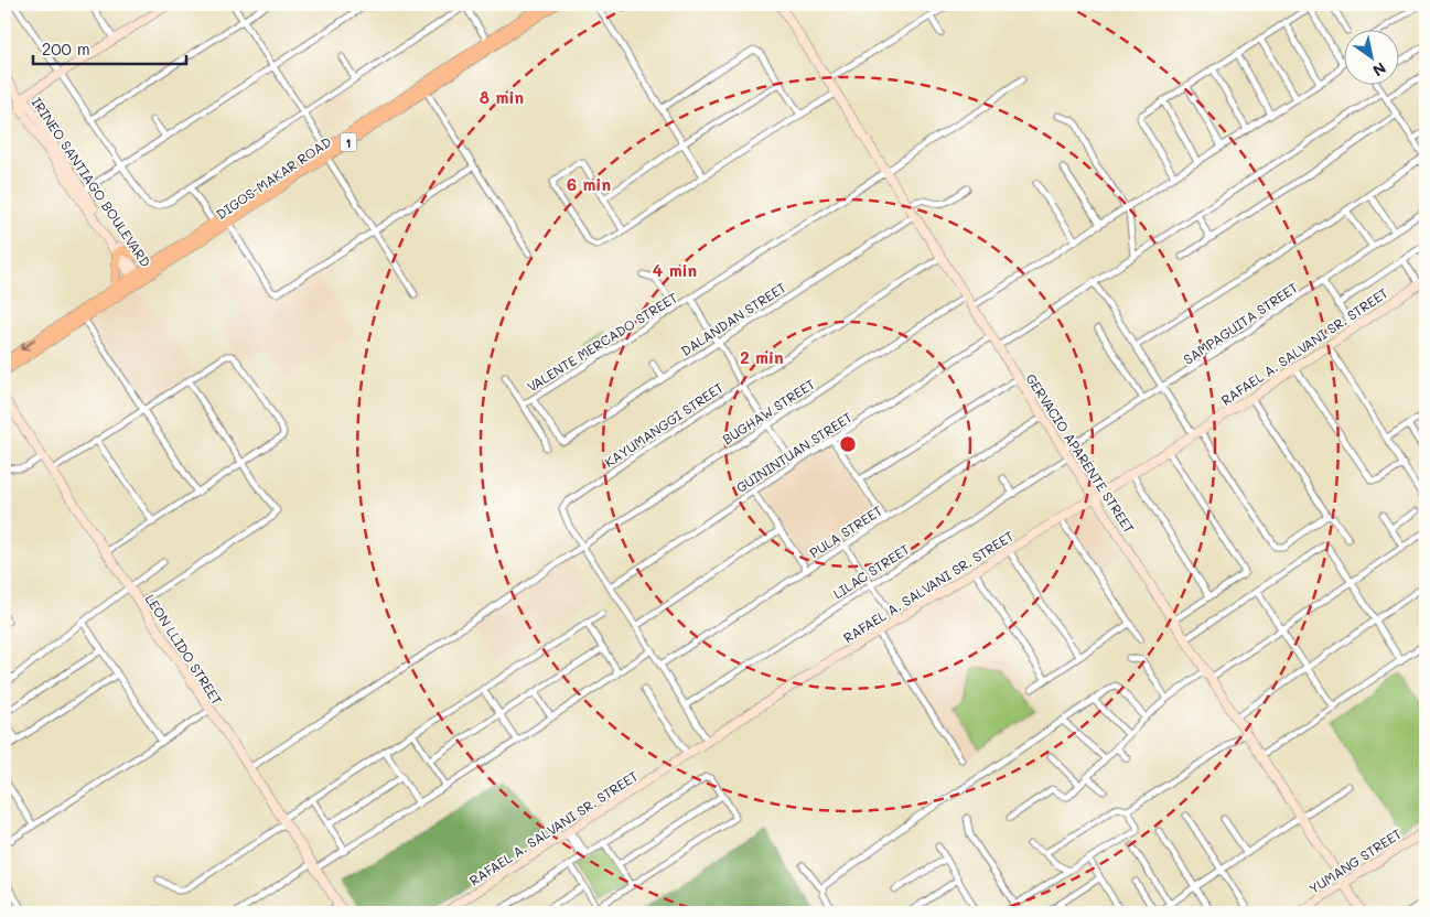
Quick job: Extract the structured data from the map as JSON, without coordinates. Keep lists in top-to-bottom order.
{
  "streets": {
    "main road": [
      "1",
      "DIGOS-MAKAR ROAD",
      "IRINEO SANTIAGO BOULEVARD",
      "RAFAEL A. SALVANI SR. STREET",
      "GERVACIO APARENTE STREET",
      "LEON LLIDO STREET",
      "YUMANG STREET"
    ],
    "street": [
      "DALANDAN STREET",
      "SAMPAGUITA STREET",
      "VALENTE MERCADO STREET",
      "BUGHAW STREET",
      "KAYUMANGGI STREET",
      "GUININTUAN STREET",
      "PULA STREET",
      "LILAC STREET"
    ]
  },
  "crossings": [
    ["DIGOS-MAKAR ROAD", "IRINEO SANTIAGO BOULEVARD"],
    ["DALANDAN STREET", "VALENTE MERCADO STREET"],
    ["DALANDAN STREET", "GERVACIO APARENTE STREET"],
    ["SAMPAGUITA STREET", "GERVACIO APARENTE STREET"],
    ["SAMPAGUITA STREET", "LILAC STREET"],
    ["VALENTE MERCADO STREET", "GERVACIO APARENTE STREET"],
    ["RAFAEL A. SALVANI SR. STREET", "KAYUMANGGI STREET"],
    ["RAFAEL A. SALVANI SR. STREET", "GERVACIO APARENTE STREET"],
    ["BUGHAW STREET", "KAYUMANGGI STREET"],
    ["BUGHAW STREET", "GERVACIO APARENTE STREET"],
    ["BUGHAW STREET", "LEON LLIDO STREET"],
    ["KAYUMANGGI STREET", "GUININTUAN STREET"],
    ["KAYUMANGGI STREET", "GERVACIO APARENTE STREET"],
    ["KAYUMANGGI STREET", "PULA STREET"],
    ["KAYUMANGGI STREET", "LILAC STREET"],
    ["GUININTUAN STREET", "GERVACIO APARENTE STREET"],
    ["GERVACIO APARENTE STREET", "PULA STREET"],
    ["GERVACIO APARENTE STREET", "LILAC STREET"],
    ["GERVACIO APARENTE STREET", "YUMANG STREET"]
  ],
  "scale_bar": "200 m",
  "north": "bottom right",
  "rings": [
    "8 min",
    "6 min",
    "4 min",
    "2 min"
  ]
}
